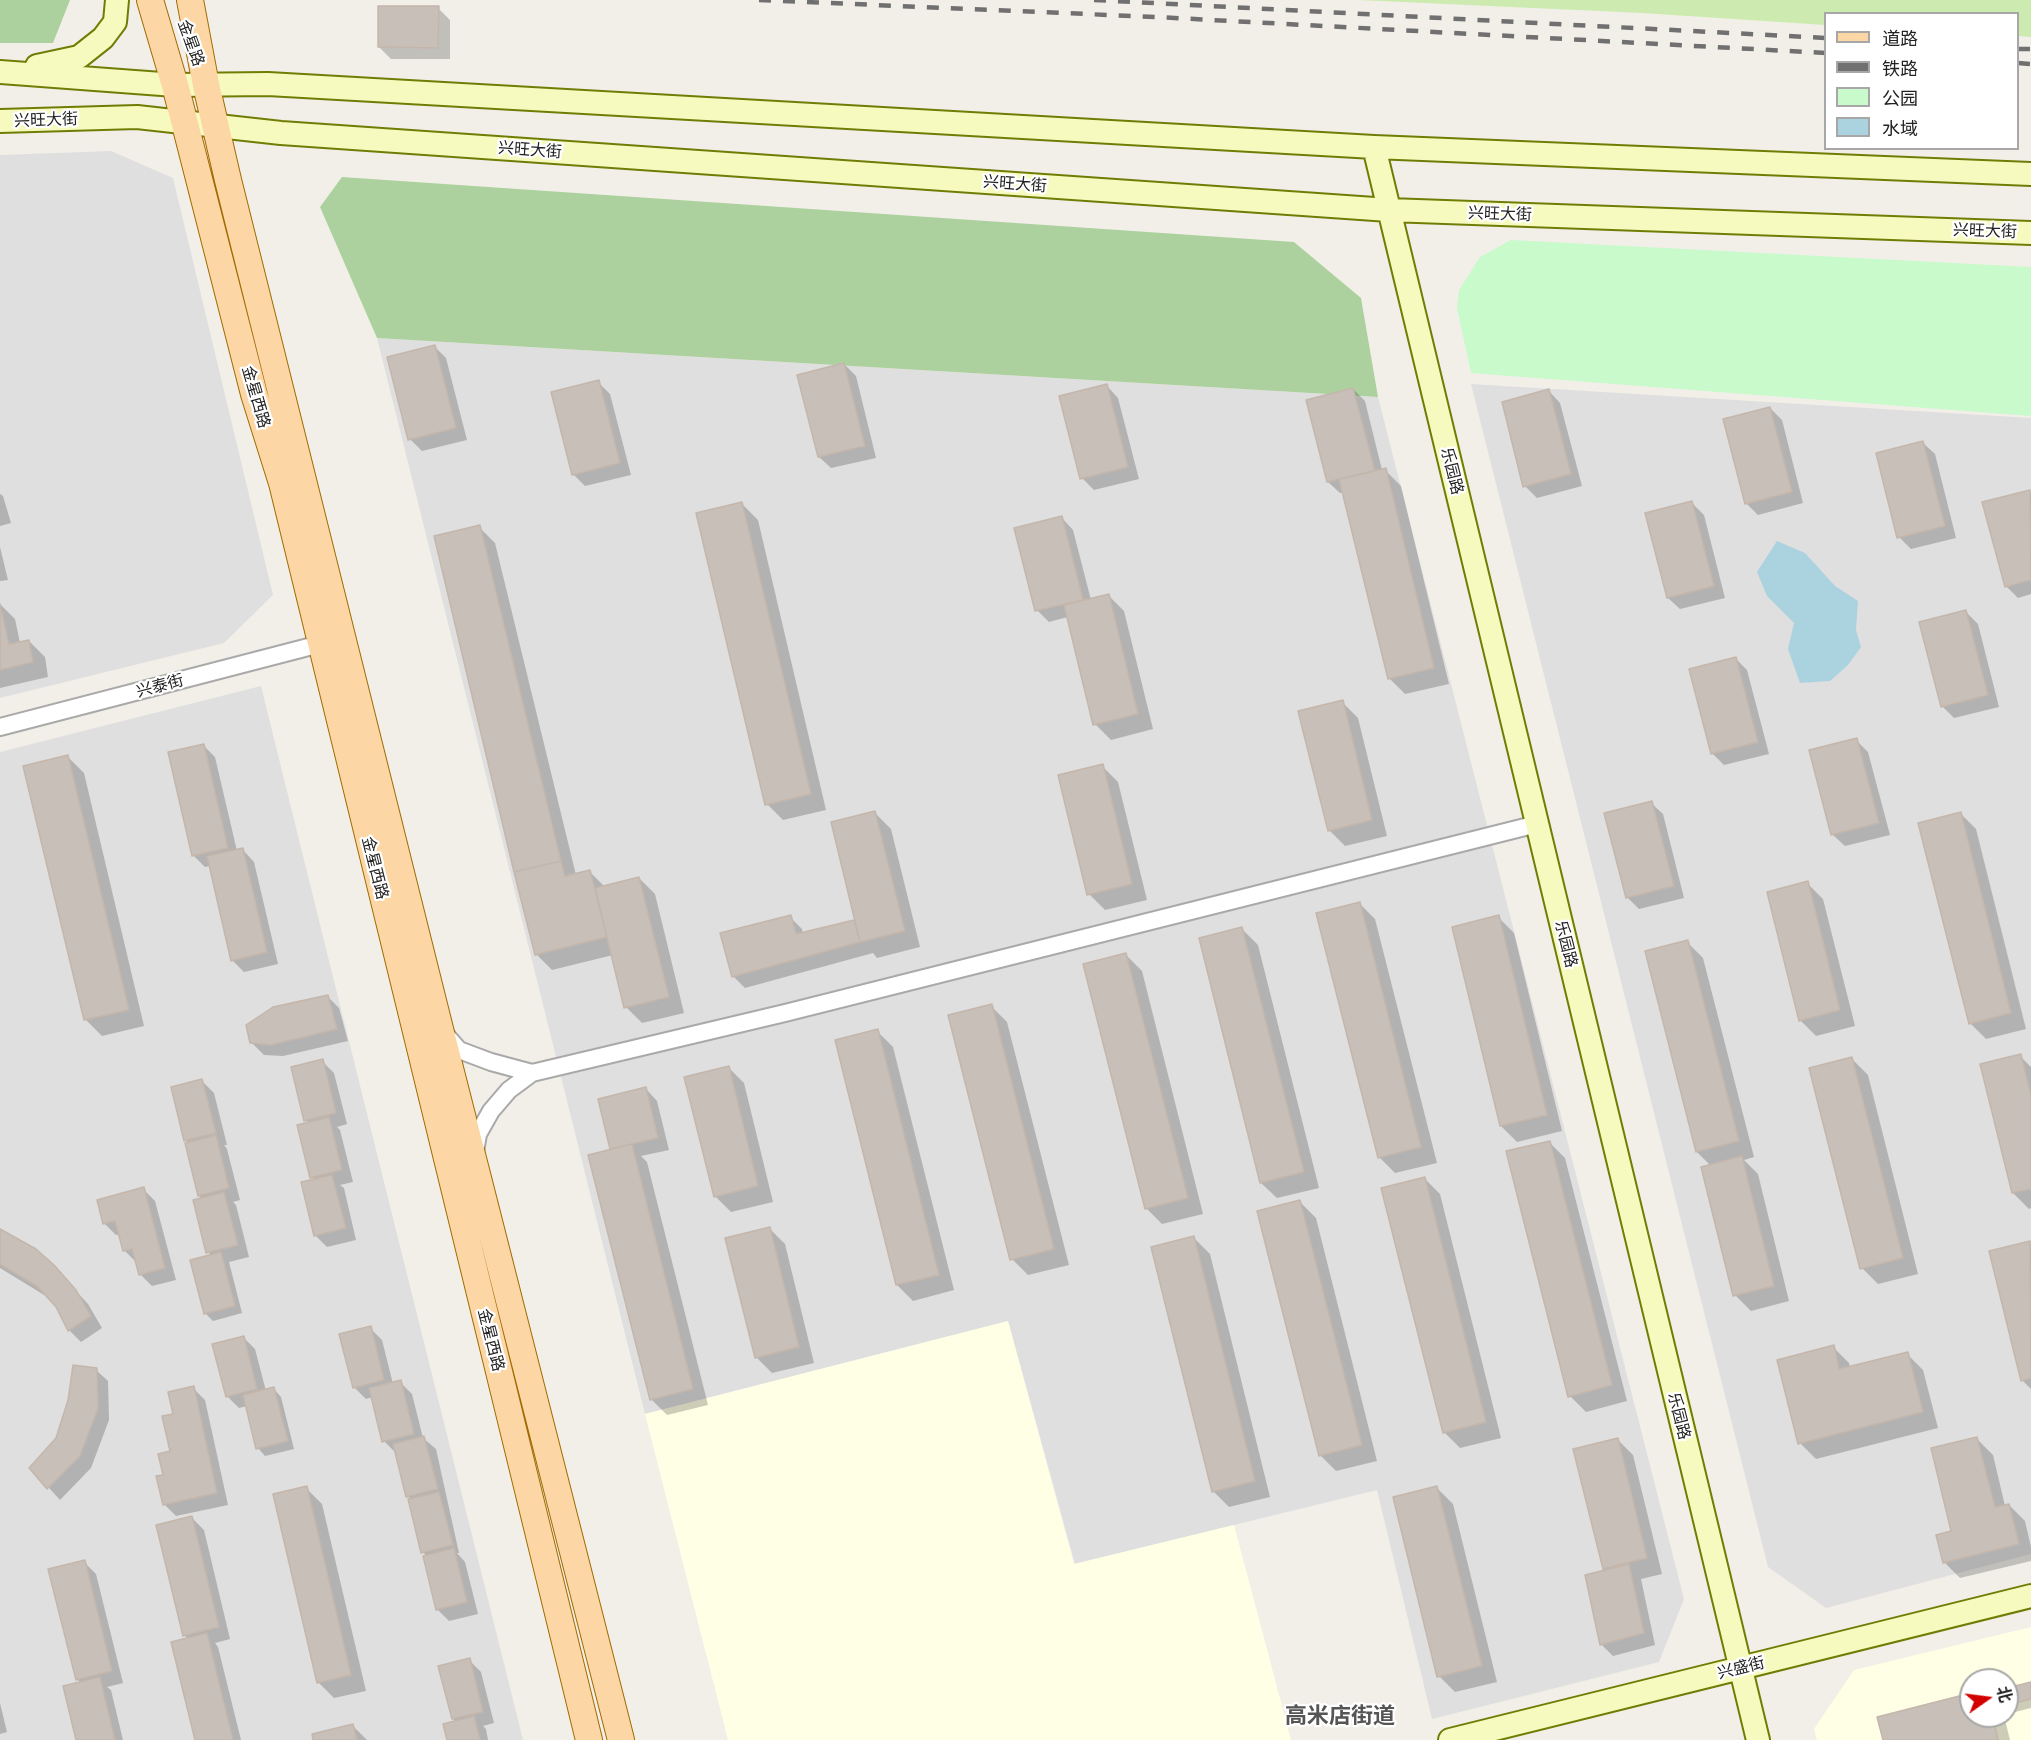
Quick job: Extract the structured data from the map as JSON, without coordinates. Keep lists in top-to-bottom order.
{
  "streets": {
    "main road": [
      "金星路",
      "兴旺大街",
      "金星西路",
      "乐园路",
      "兴盛街"
    ],
    "street": ["兴泰街"]
  },
  "crossings": [
    ["金星路", "金星西路"],
    ["兴旺大街", "金星西路"],
    ["兴旺大街", "乐园路"],
    ["金星西路", "兴泰街"],
    ["乐园路", "兴盛街"]
  ],
  "districts": ["高米店街道"],
  "legend": [
    "道路",
    "铁路",
    "公园",
    "水域"
  ],
  "north": "right"
}
